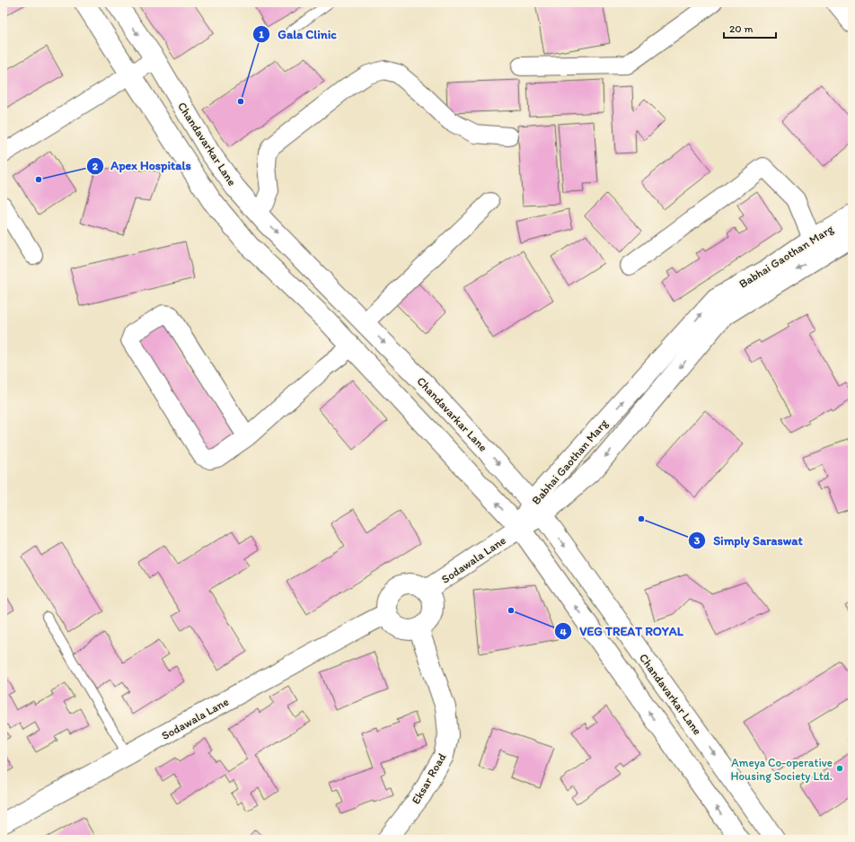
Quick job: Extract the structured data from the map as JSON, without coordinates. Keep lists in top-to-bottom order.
{
  "streets": {
    "street": [
      "Chandavarkar Lane",
      "Babhai Gaothan Marg",
      "Sodawala Lane",
      "Eksar Road"
    ]
  },
  "crossings": [
    ["Chandavarkar Lane", "Babhai Gaothan Marg"],
    ["Babhai Gaothan Marg", "Sodawala Lane"],
    ["Sodawala Lane", "Eksar Road"]
  ],
  "places": [
    "Gala Clinic",
    "Apex Hospitals",
    "Simply Saraswat",
    "VEG TREAT ROYAL",
    "Ameya Co-operative Housing Society Ltd."
  ],
  "scale_bar": "20 m"
}
